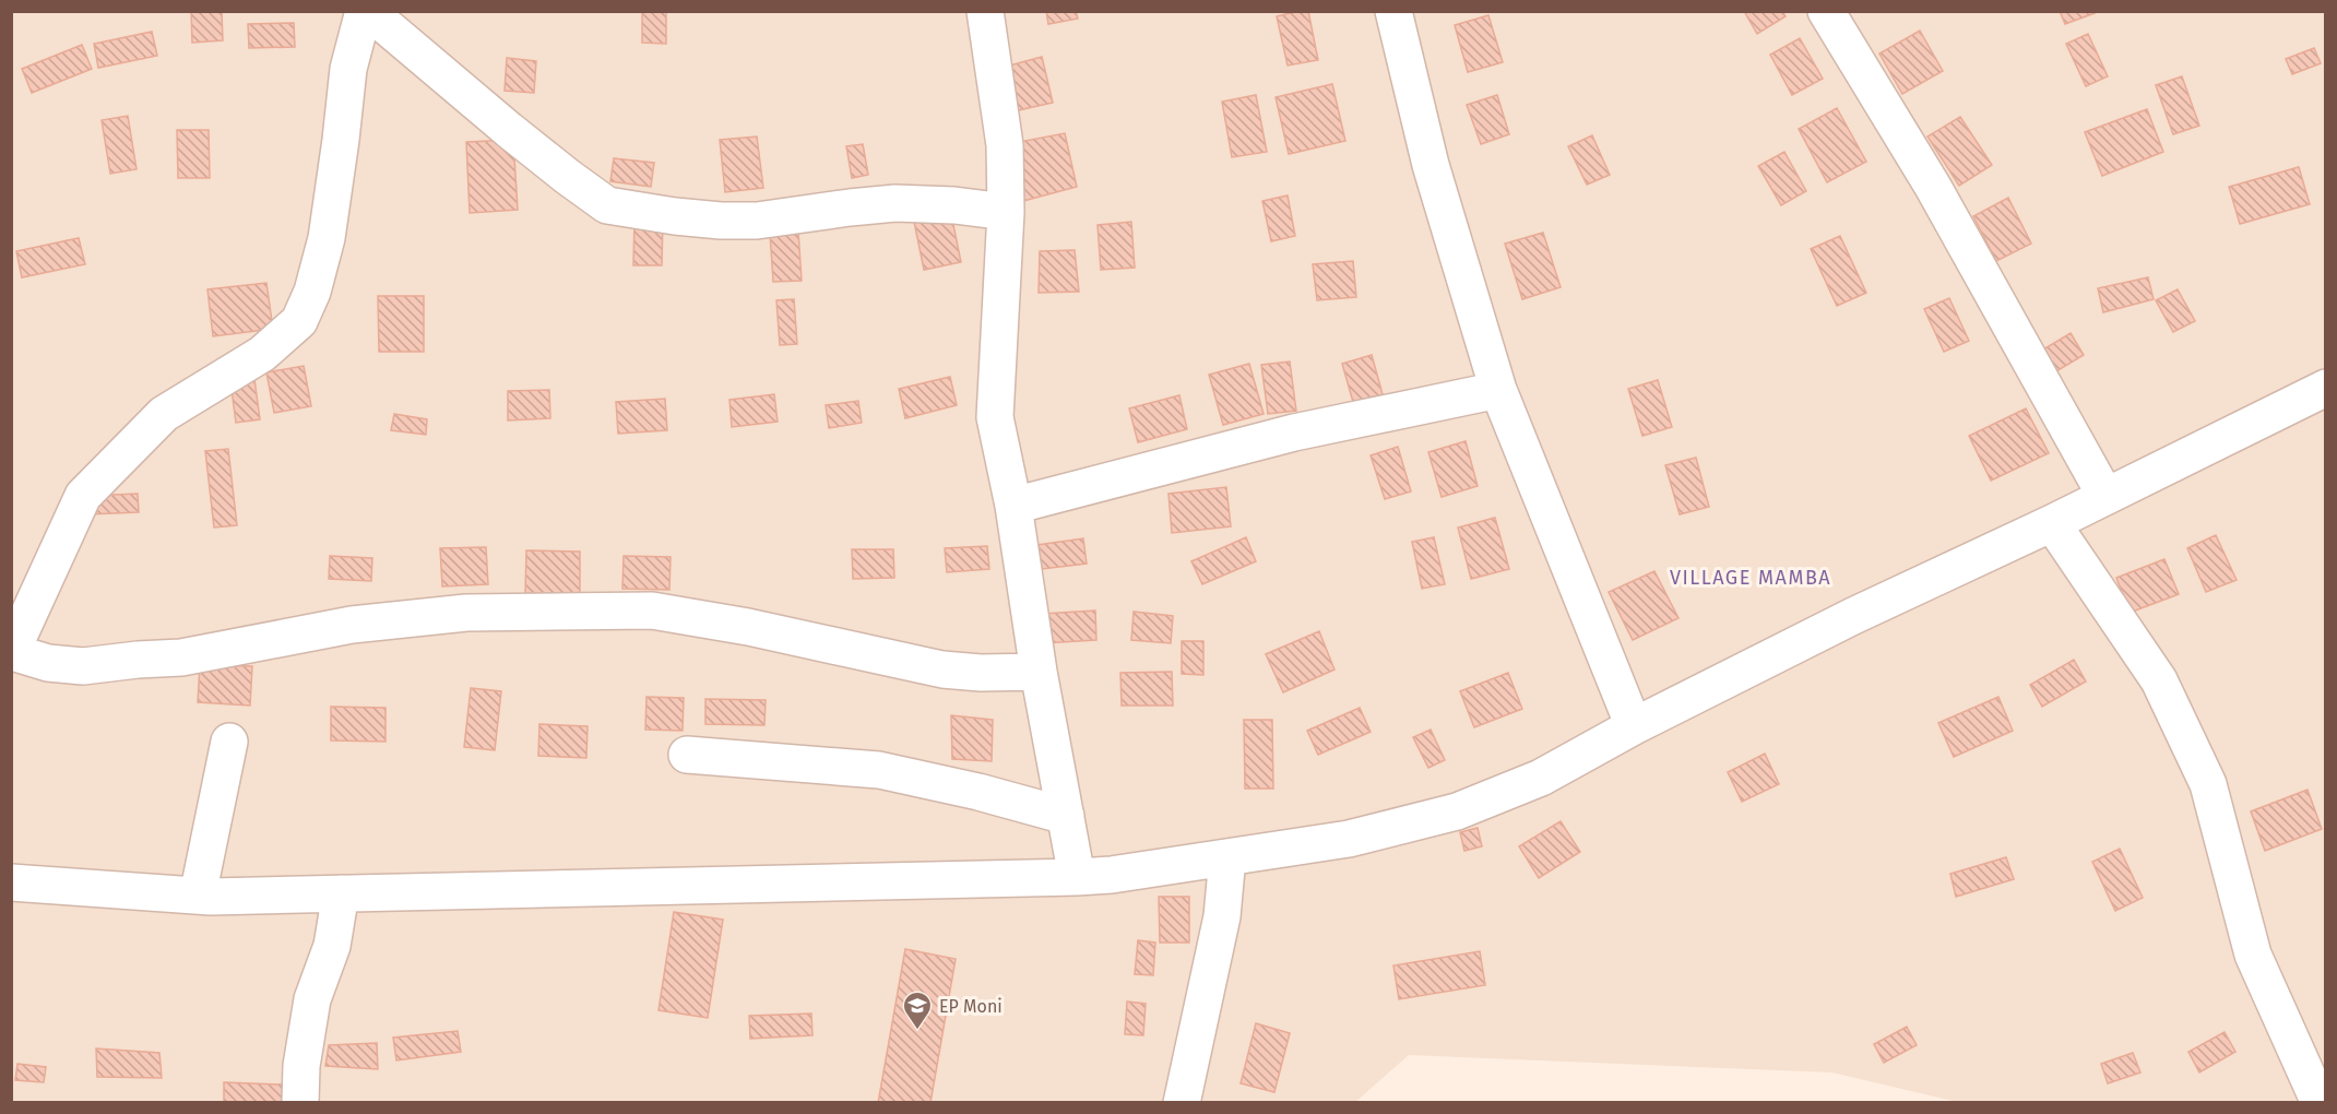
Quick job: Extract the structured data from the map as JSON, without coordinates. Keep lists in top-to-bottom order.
{
  "districts": ["VILLAGE MAMBA"],
  "places": {
    "school or university": ["EP Moni"]
  }
}
